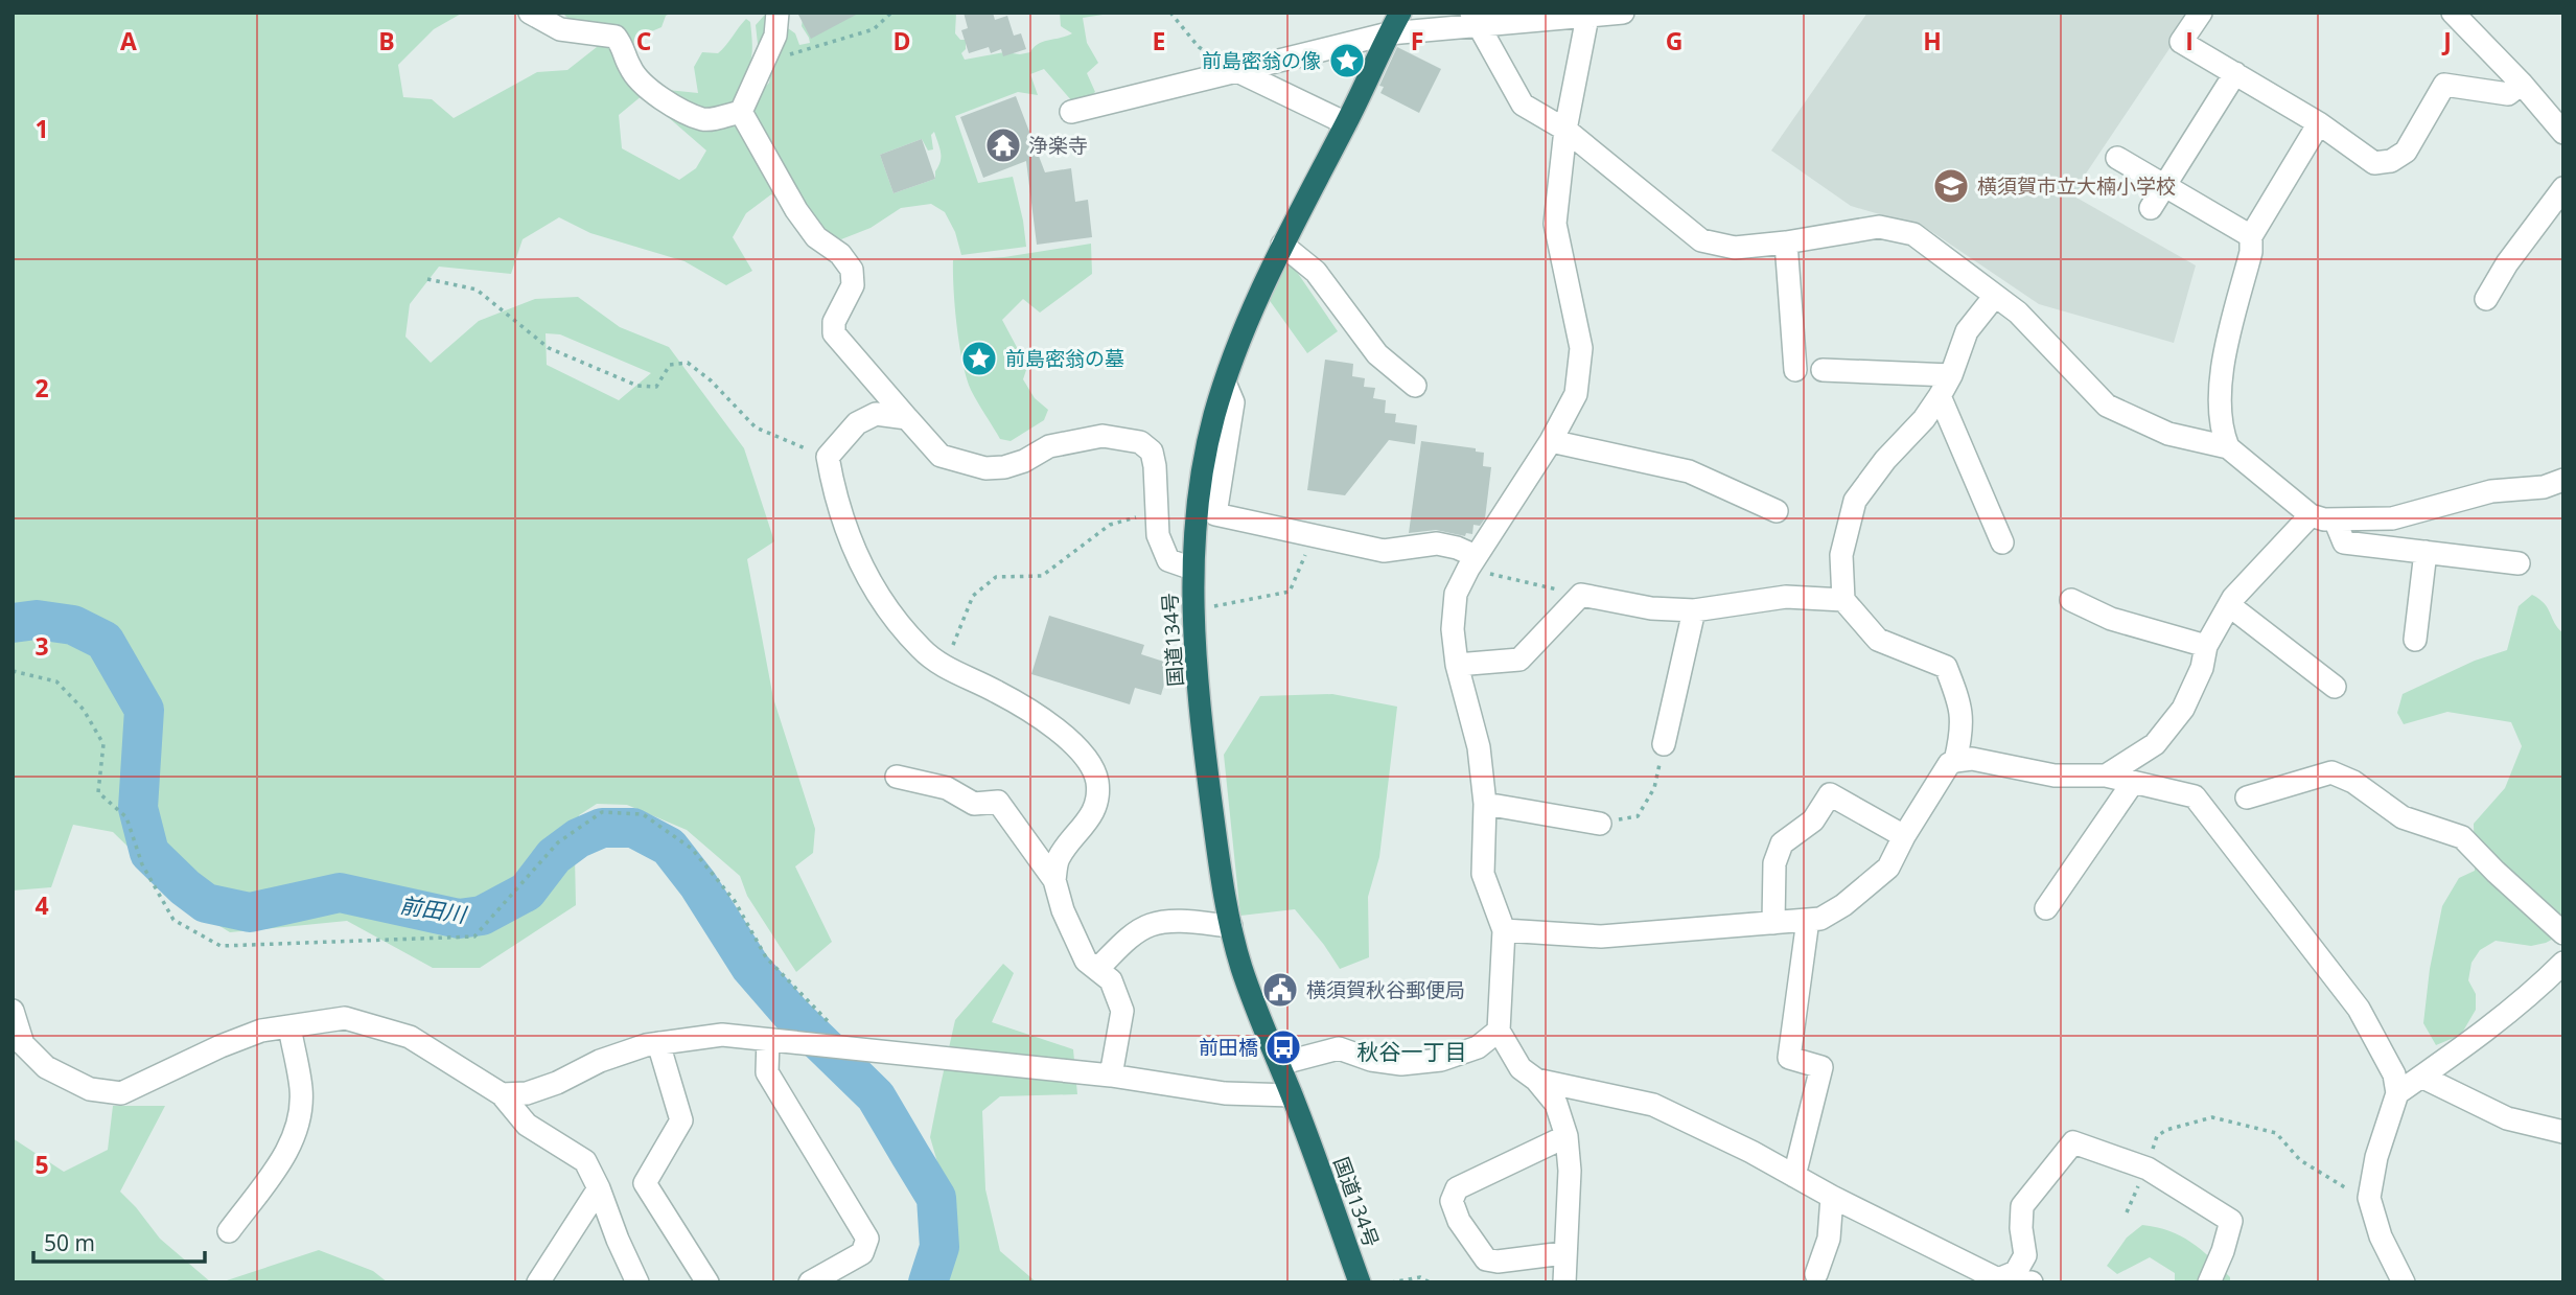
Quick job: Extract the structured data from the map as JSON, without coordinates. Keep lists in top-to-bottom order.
{
  "streets": {
    "highway": ["国道134号"]
  },
  "districts": ["秋谷一丁目"],
  "water": ["前田川"],
  "places": {
    "place": ["前島密翁の像", "前島密翁の墓"],
    "temple": ["浄楽寺"],
    "school or university": ["横須賀市立大楠小学校"],
    "public building": ["横須賀秋谷郵便局"],
    "bus stop": ["前田橋"]
  },
  "scale_bar": "50 m",
  "grid": {
    "columns": [
      "A",
      "B",
      "C",
      "D",
      "E",
      "F",
      "G",
      "H",
      "I",
      "J"
    ],
    "rows": [
      "1",
      "2",
      "3",
      "4",
      "5"
    ]
  }
}
